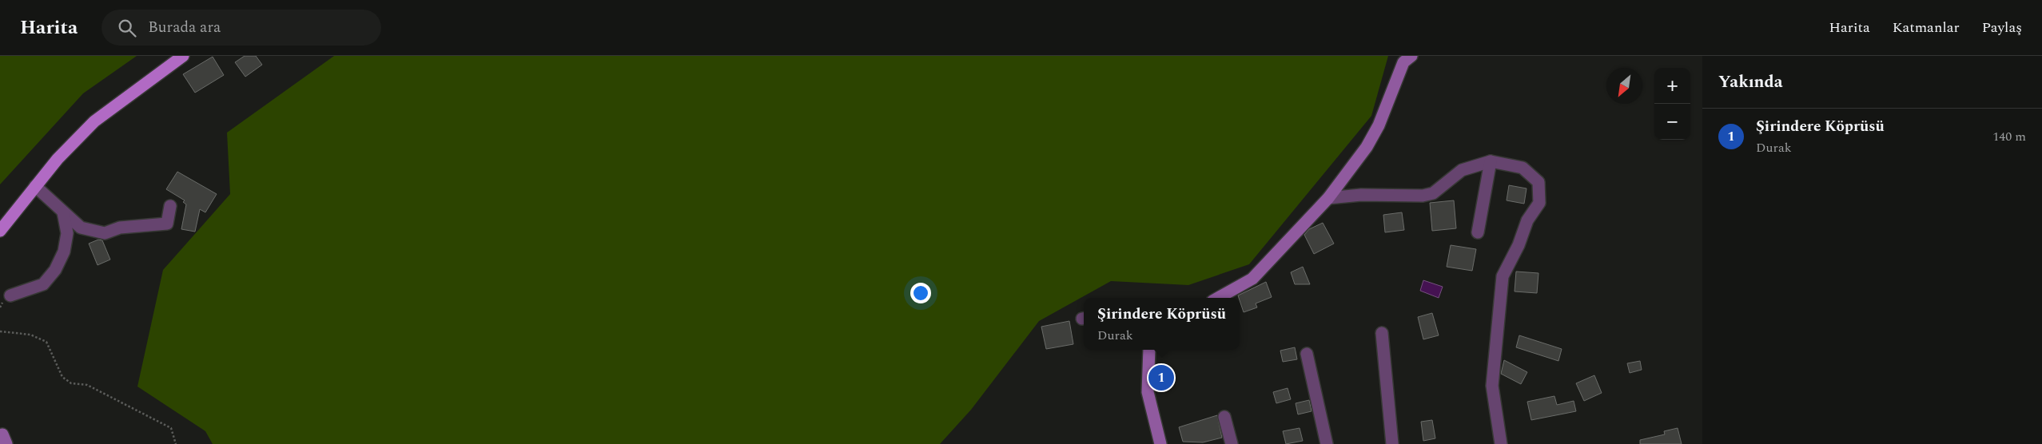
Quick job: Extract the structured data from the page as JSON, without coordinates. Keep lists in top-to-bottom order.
{
  "north": "bottom left",
  "page": {
    "header": "Harita",
    "search": "Burada ara",
    "nav": ["Harita", "Katmanlar", "Paylaş"],
    "heading": "Yakında",
    "map_buttons": ["+", "−"],
    "list": [
      {
        "mark": "1",
        "name": "Şirindere Köprüsü",
        "note": "Durak",
        "value": "140 m"
      }
    ],
    "popup": ["Şirindere Köprüsü", "Durak"],
    "pins": "1"
  }
}
